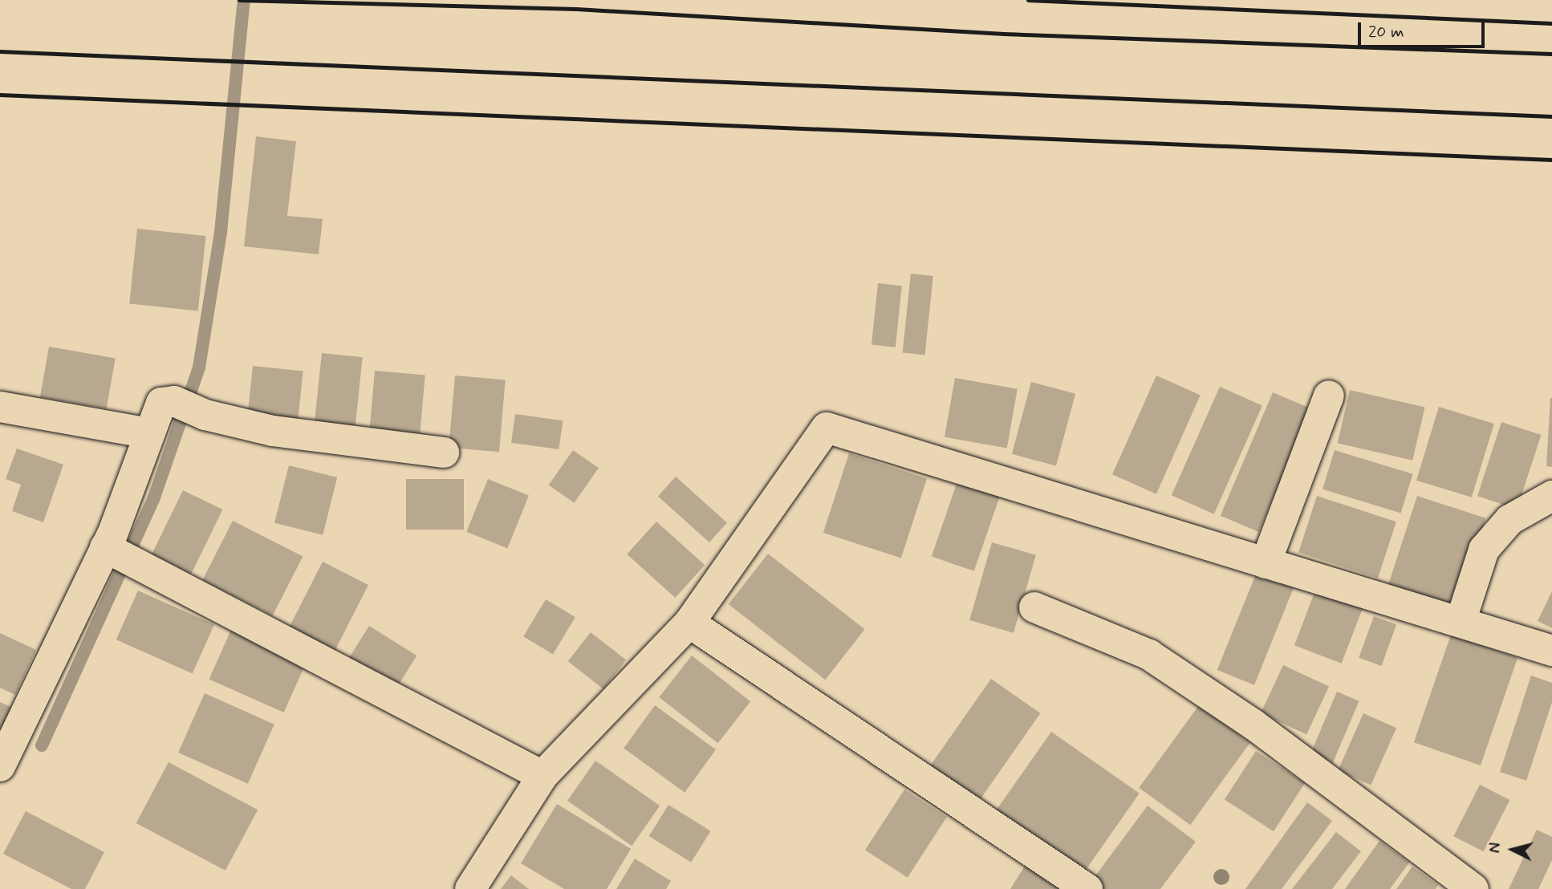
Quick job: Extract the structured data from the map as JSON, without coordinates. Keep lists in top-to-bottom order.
{
  "scale_bar": "20 m",
  "north": "left"
}
